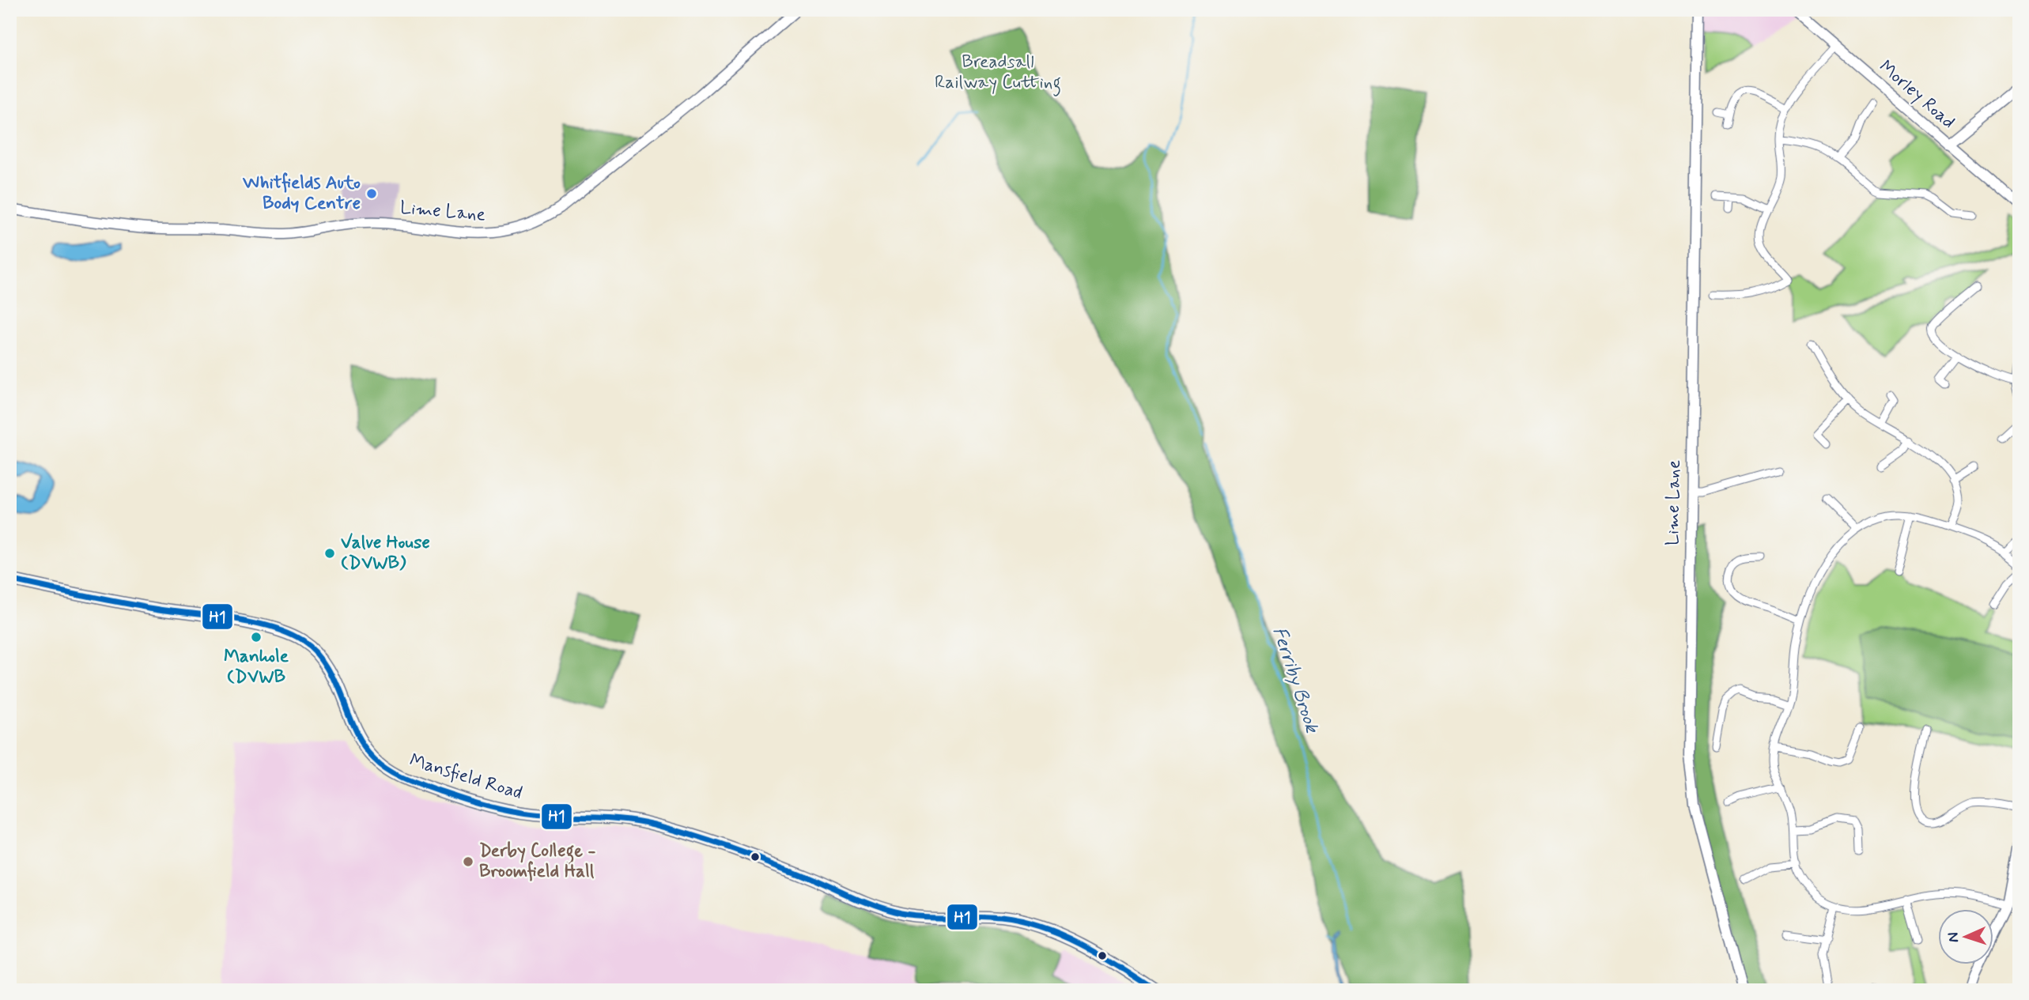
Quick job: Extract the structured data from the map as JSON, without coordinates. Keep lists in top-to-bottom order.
{
  "streets": {
    "main road": ["Mansfield Road"],
    "street": ["Morley Road", "Lime Lane"]
  },
  "water": ["Ferriby Brook"],
  "parks": ["Breadsall Railway Cutting"],
  "places": [
    "Whitfields Auto Body Centre",
    "Valve House (DVWB)",
    "Manhole (DVWB",
    "Derby College - Broomfield Hall"
  ],
  "lines": ["transit line H1"],
  "north": "left"
}
